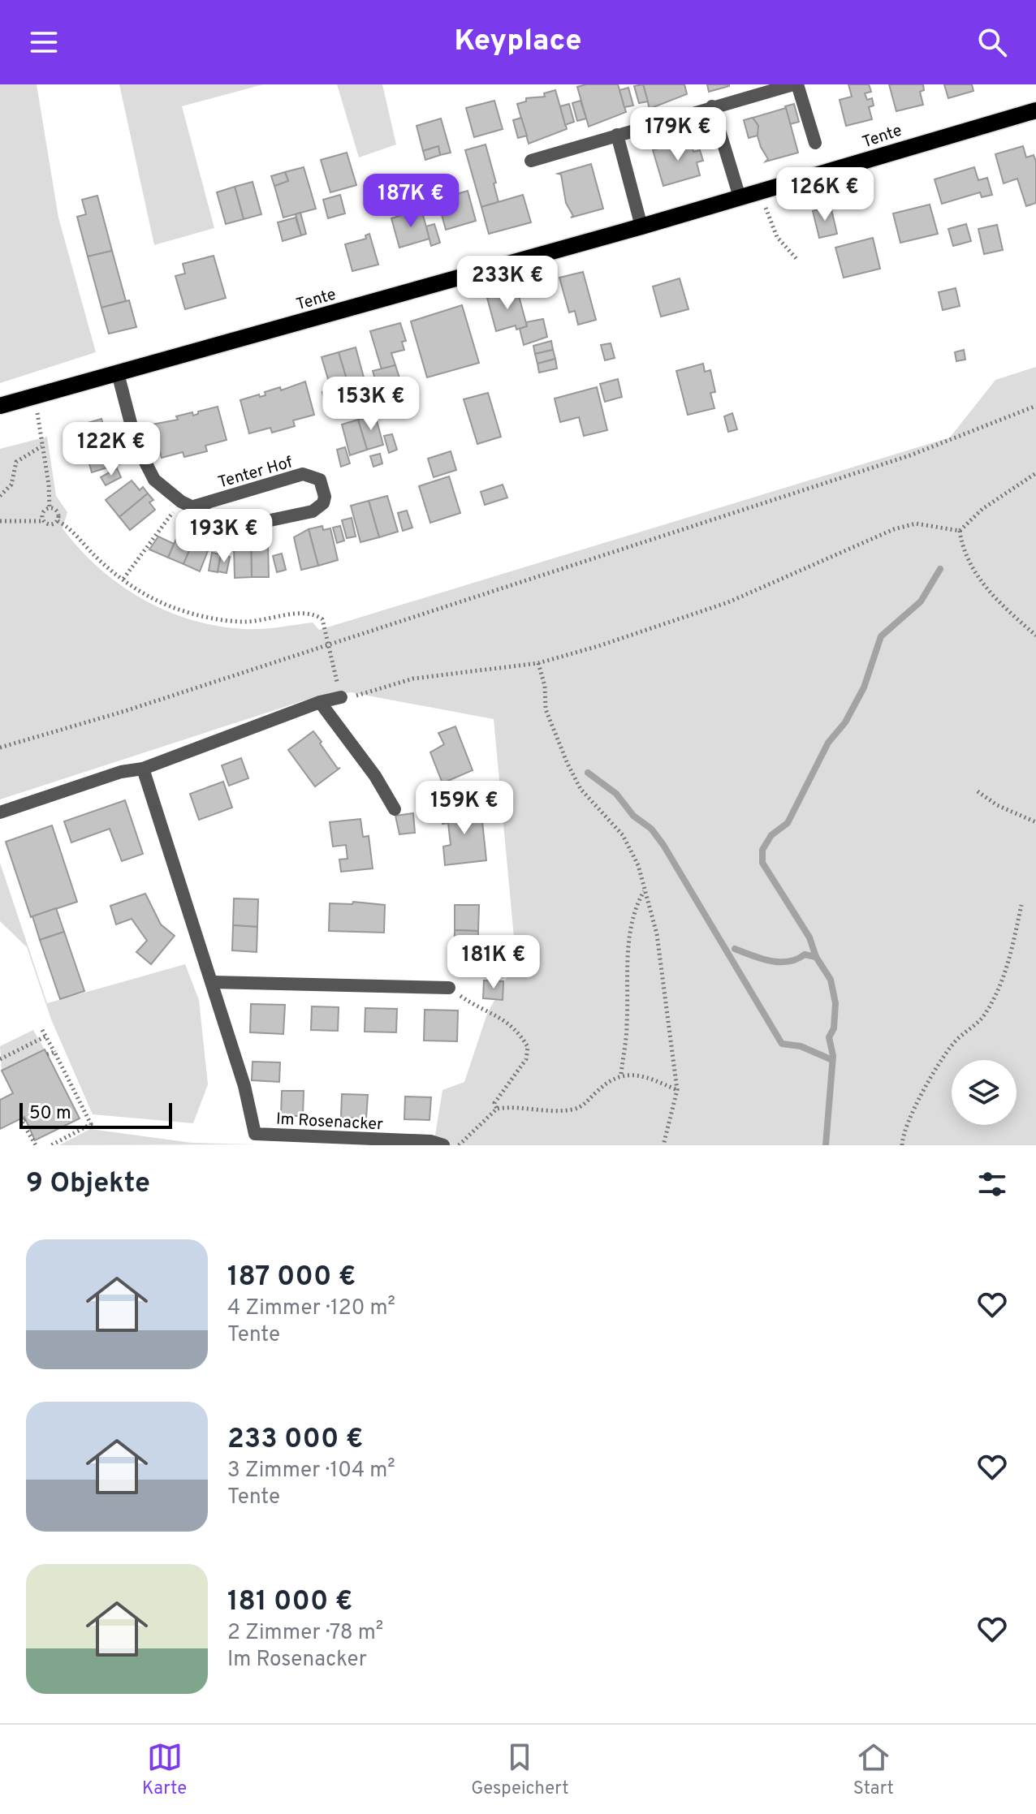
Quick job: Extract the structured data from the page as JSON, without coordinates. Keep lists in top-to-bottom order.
{
  "streets": {
    "main road": ["Tente"],
    "street": ["Tenter Hof", "Im Rosenacker"]
  },
  "crossings": [
    ["Tente", "Tenter Hof"]
  ],
  "scale_bar": "50 m",
  "page": {
    "header": "Keyplace",
    "price": [
      "179K €",
      "126K €",
      "187K €",
      "233K €",
      "153K €",
      "122K €",
      "193K €",
      "159K €",
      "181K €"
    ],
    "scale": "50 m",
    "heading": "9 Objekte",
    "list": [
      {
        "name": "187 000 €",
        "note": "4 Zimmer · 120 m² · Tente"
      },
      {
        "name": "233 000 €",
        "note": "3 Zimmer · 104 m² · Tente"
      },
      {
        "name": "181 000 €",
        "note": "2 Zimmer · 78 m² · Im Rosenacker"
      }
    ],
    "tabs": ["Karte", "Gespeichert", "Start"]
  }
}
